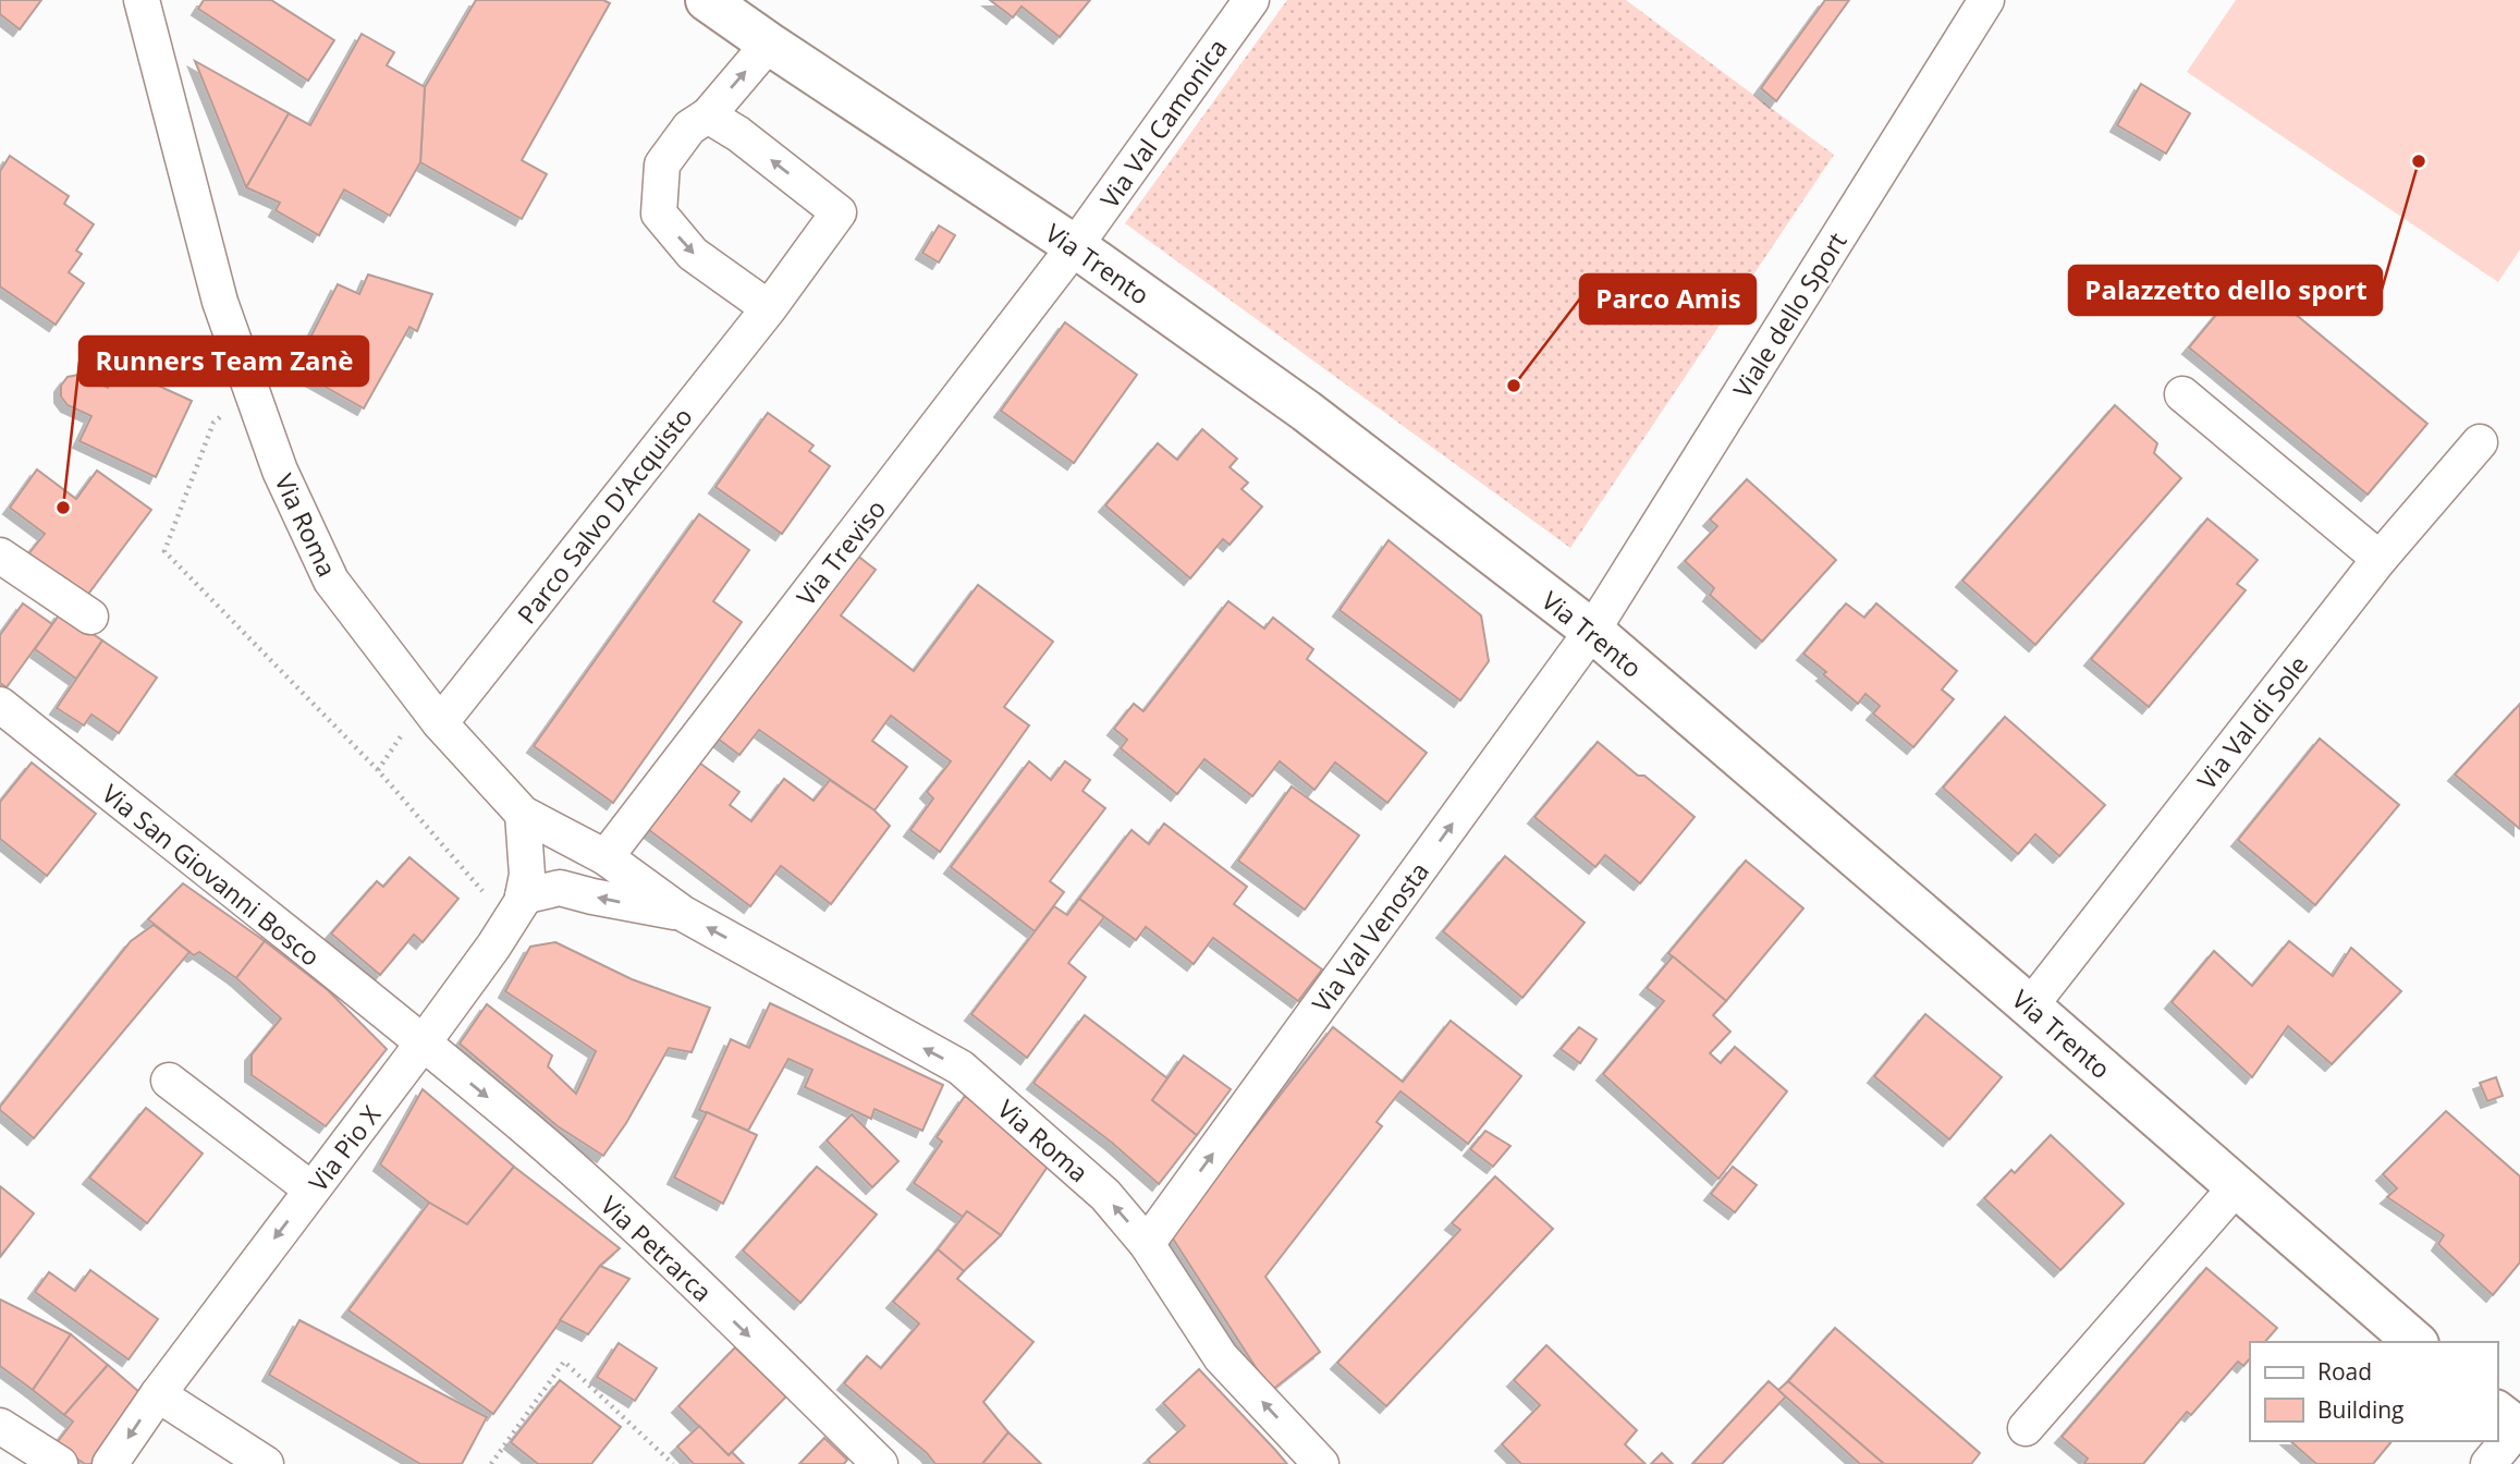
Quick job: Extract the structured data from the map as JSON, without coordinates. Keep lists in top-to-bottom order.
{
  "streets": {
    "street": [
      "Via Val Camonica",
      "Via Trento",
      "Viale dello Sport",
      "Parco Salvo D'Acquisto",
      "Via Roma",
      "Via Treviso",
      "Via Val di Sole",
      "Via San Giovanni Bosco",
      "Via Val Venosta",
      "Via Pio X",
      "Via Petrarca"
    ]
  },
  "crossings": [
    ["Via Val Camonica", "Via Trento"],
    ["Via Val Camonica", "Via Treviso"],
    ["Via Trento", "Viale dello Sport"],
    ["Via Trento", "Via Treviso"],
    ["Via Trento", "Via Val di Sole"],
    ["Via Trento", "Via Val Venosta"],
    ["Viale dello Sport", "Via Val Venosta"],
    ["Parco Salvo D'Acquisto", "Via Roma"],
    ["Via Roma", "Via Treviso"],
    ["Via Roma", "Via Val Venosta"],
    ["Via Roma", "Via Pio X"],
    ["Via San Giovanni Bosco", "Via Pio X"],
    ["Via San Giovanni Bosco", "Via Petrarca"],
    ["Via Pio X", "Via Petrarca"]
  ],
  "one_way": [
    "Via Roma",
    "Via Val Venosta",
    "Via Pio X",
    "Via Petrarca"
  ],
  "places": ["Palazzetto dello sport", "Parco Amis", "Runners Team Zanè"],
  "legend": ["Road", "Building"]
}
